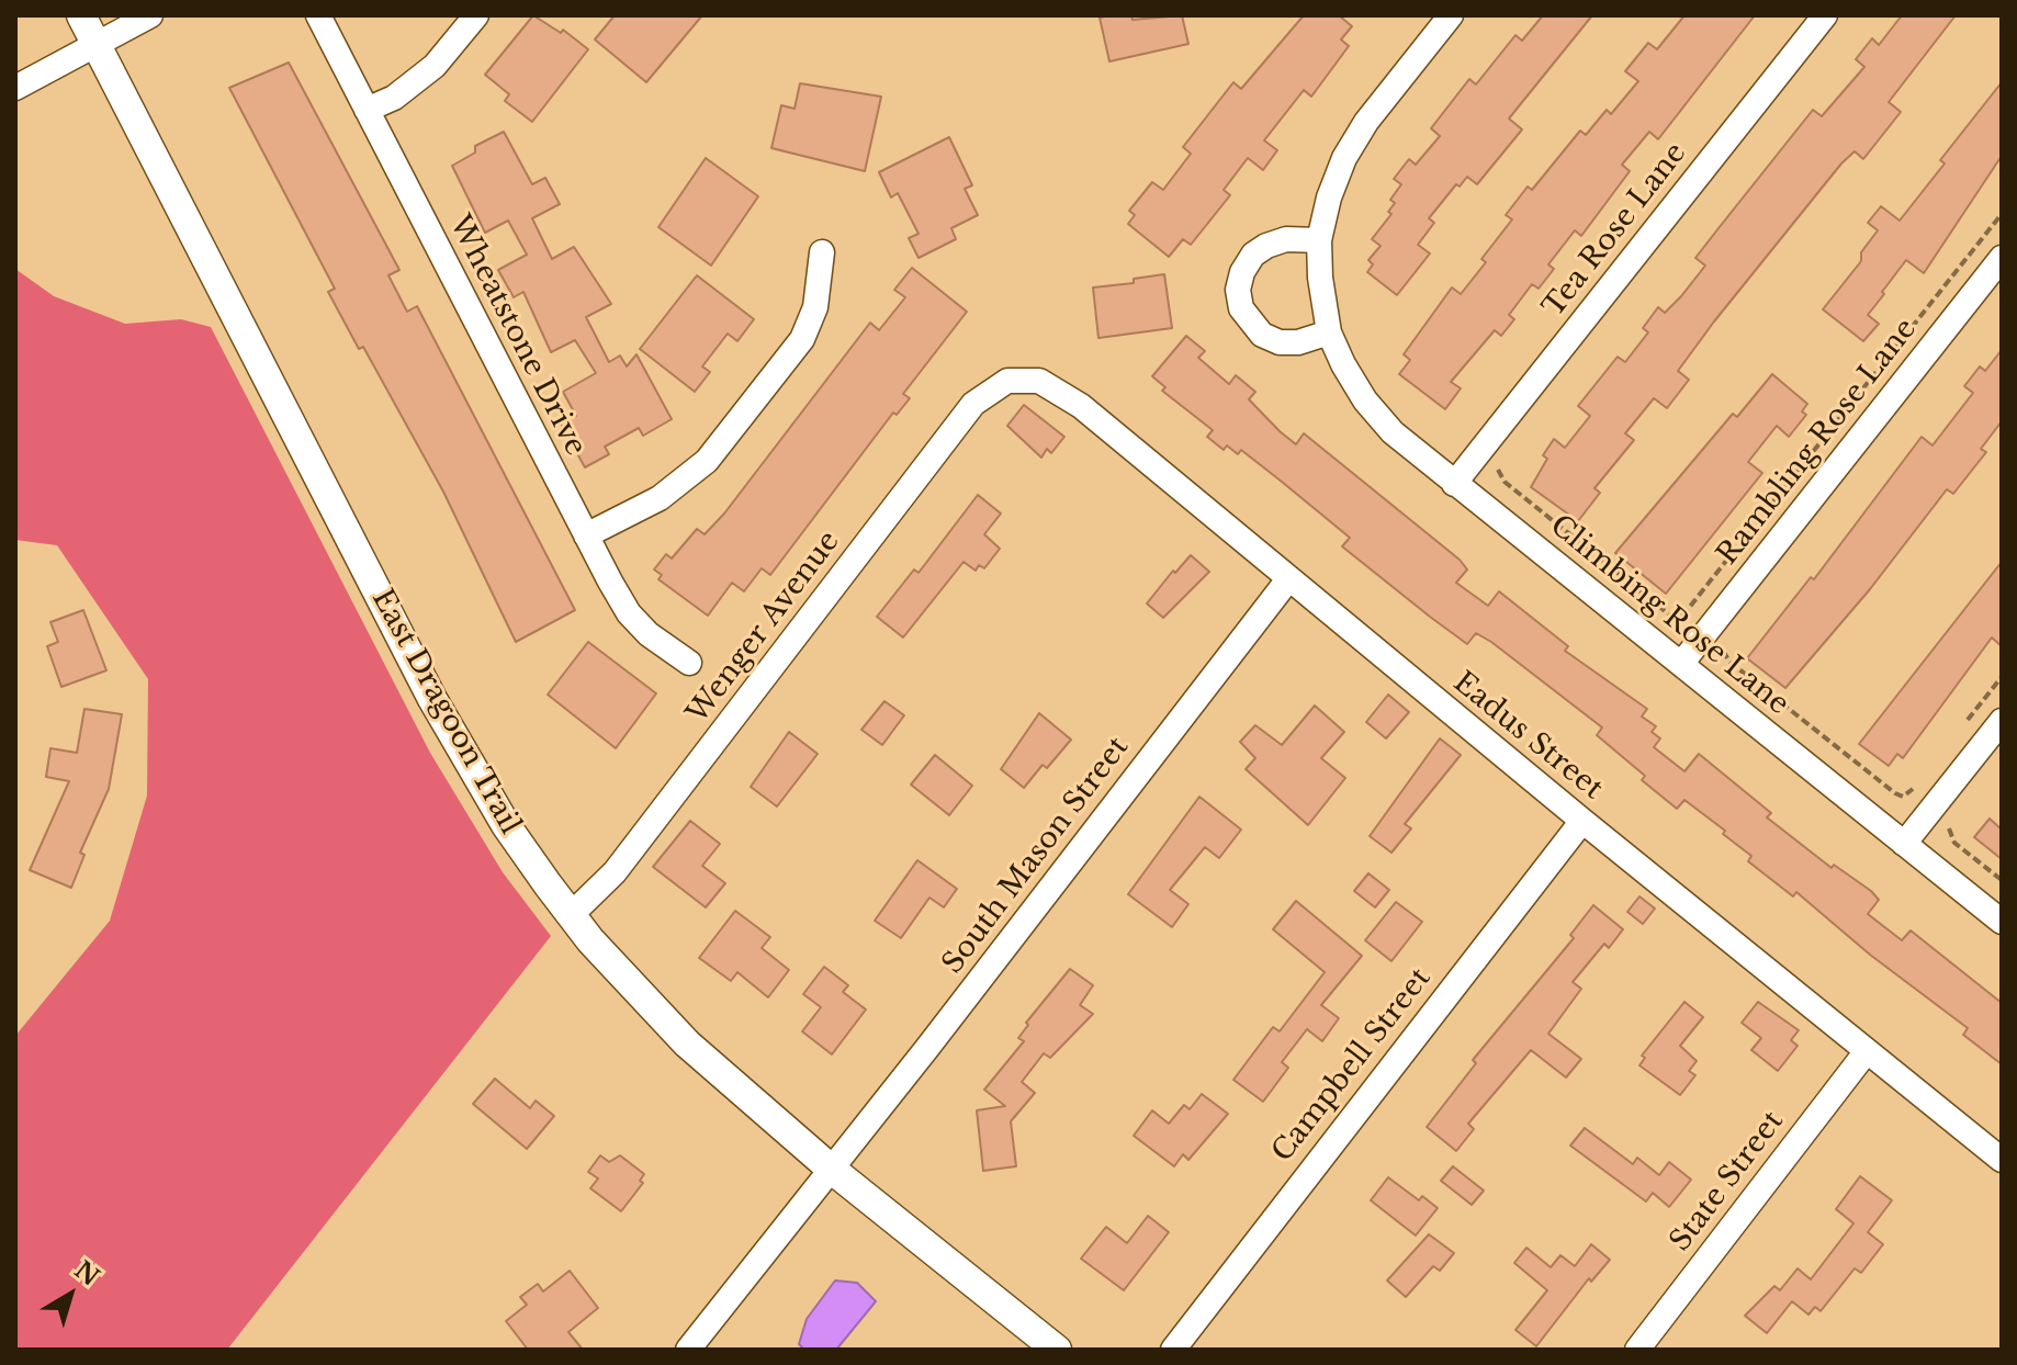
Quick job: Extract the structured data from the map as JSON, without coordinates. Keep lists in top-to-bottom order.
{
  "streets": {
    "street": [
      "Tea Rose Lane",
      "Wheatstone Drive",
      "Rambling Rose Lane",
      "Climbing Rose Lane",
      "Wenger Avenue",
      "East Dragoon Trail",
      "Eadus Street",
      "South Mason Street",
      "Campbell Street",
      "State Street"
    ]
  },
  "crossings": [
    ["Tea Rose Lane", "Climbing Rose Lane"],
    ["Rambling Rose Lane", "Climbing Rose Lane"],
    ["Wenger Avenue", "East Dragoon Trail"],
    ["Wenger Avenue", "Eadus Street"],
    ["East Dragoon Trail", "South Mason Street"],
    ["Eadus Street", "South Mason Street"],
    ["Eadus Street", "Campbell Street"],
    ["Eadus Street", "State Street"]
  ],
  "north": "top right"
}
